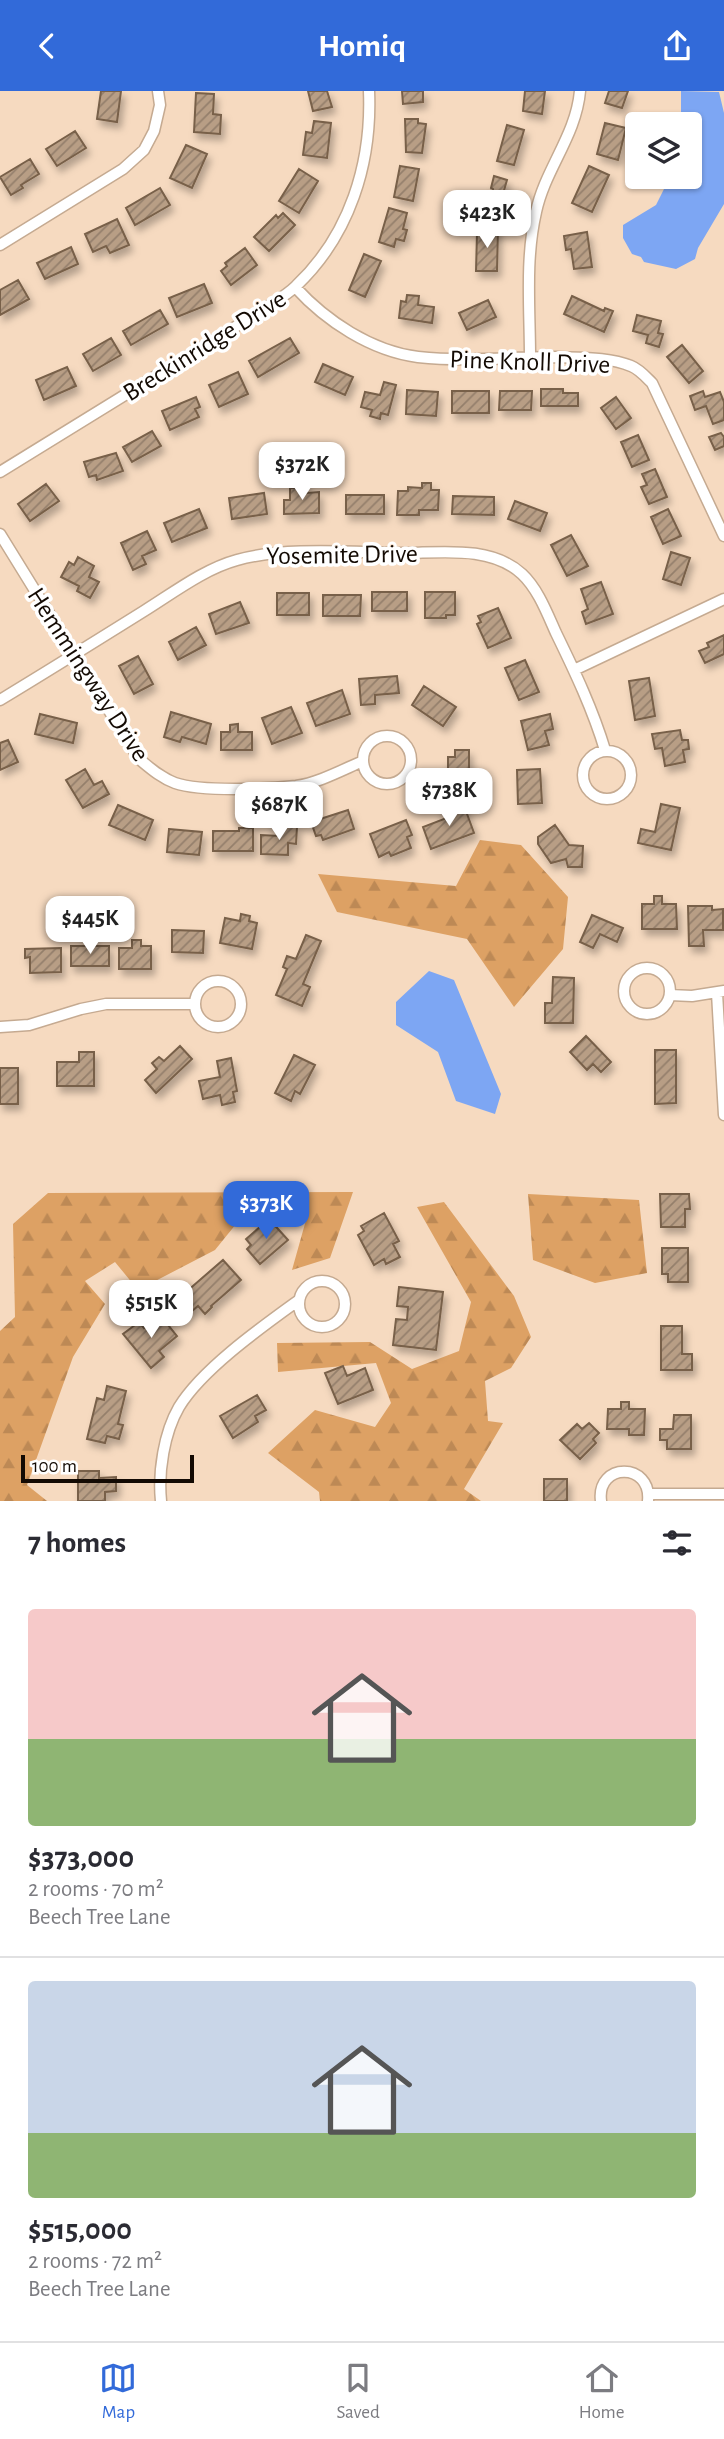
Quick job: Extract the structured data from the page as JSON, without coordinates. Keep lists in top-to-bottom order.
{
  "streets": {
    "street": [
      "Breckinridge Drive",
      "Pine Knoll Drive",
      "Yosemite Drive",
      "Hemmingway Drive"
    ]
  },
  "crossings": [
    ["Breckinridge Drive", "Pine Knoll Drive"],
    ["Yosemite Drive", "Hemmingway Drive"]
  ],
  "scale_bar": "100 m",
  "page": {
    "header": "Homiq",
    "price": [
      "$423K",
      "$372K",
      "$738K",
      "$687K",
      "$445K",
      "$373K",
      "$515K"
    ],
    "scale": "100 m",
    "heading": "7 homes",
    "list": [
      {
        "name": "$373,000",
        "note": "2 rooms · 70 m² · Beech Tree Lane"
      },
      {
        "name": "$515,000",
        "note": "2 rooms · 72 m² · Beech Tree Lane"
      }
    ],
    "tabs": ["Map", "Saved", "Home"]
  }
}
